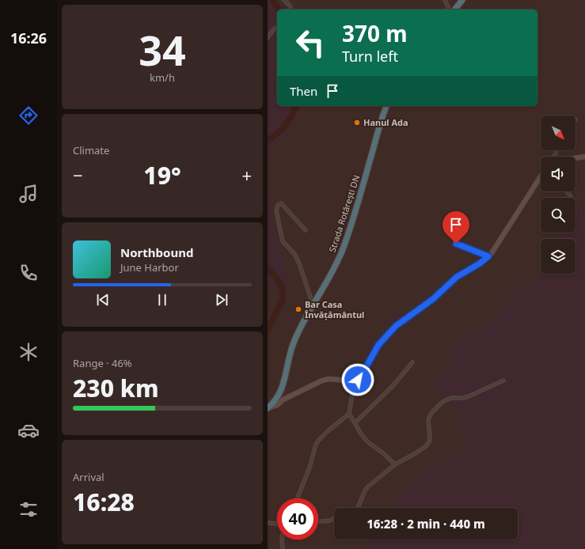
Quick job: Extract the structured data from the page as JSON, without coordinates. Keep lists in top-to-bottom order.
{
  "streets": {
    "highway": ["Strada Rotărești DN"]
  },
  "places": ["Hanul Ada", "Bar Casa Învățământul"],
  "north": "bottom right",
  "page": {
    "tabs": "16:26",
    "tile": [
      ["34", "km/h"],
      "Climate",
      ["Range · 46%", "230 km"],
      ["Arrival", "16:28"]
    ],
    "turn": ["370 m", "Turn left"],
    "then": "Then",
    "heat": ["−", "19°", "+"],
    "song": ["Northbound", "June Harbor"],
    "limit": "40",
    "trip": "16:28 · 2 min · 440 m"
  }
}
